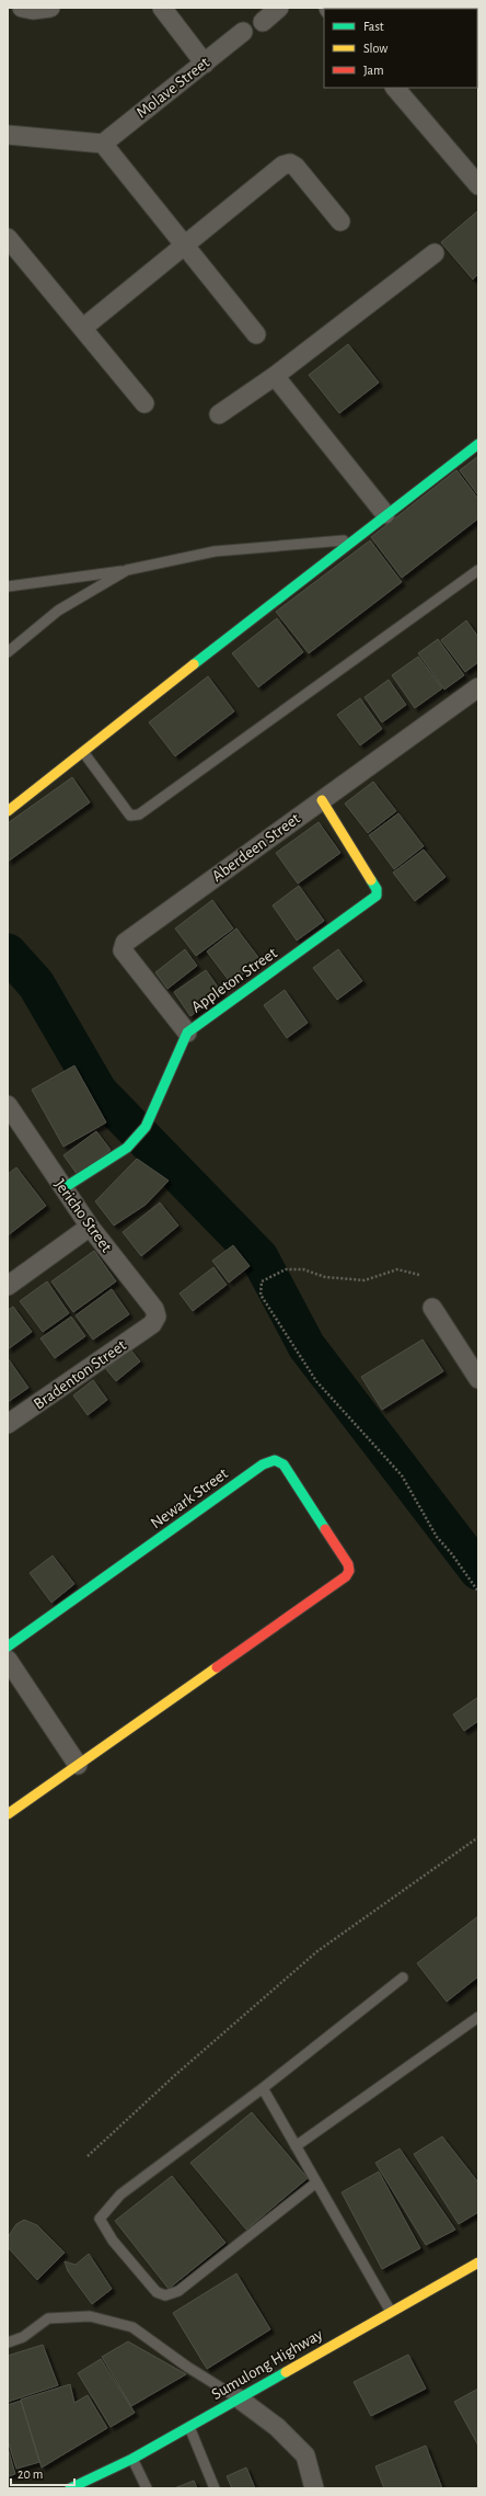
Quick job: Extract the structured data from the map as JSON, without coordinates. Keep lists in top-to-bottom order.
{
  "streets": {
    "street": [
      "Molave Street",
      "Aberdeen Street",
      "Appleton Street",
      "Jericho Street",
      "Bradenton Street",
      "Newark Street",
      "Sumulong Highway"
    ]
  },
  "crossings": [
    ["Aberdeen Street", "Appleton Street"],
    ["Appleton Street", "Jericho Street"],
    ["Jericho Street", "Bradenton Street"]
  ],
  "legend": ["Fast", "Slow", "Jam"],
  "scale_bar": "20 m"
}
